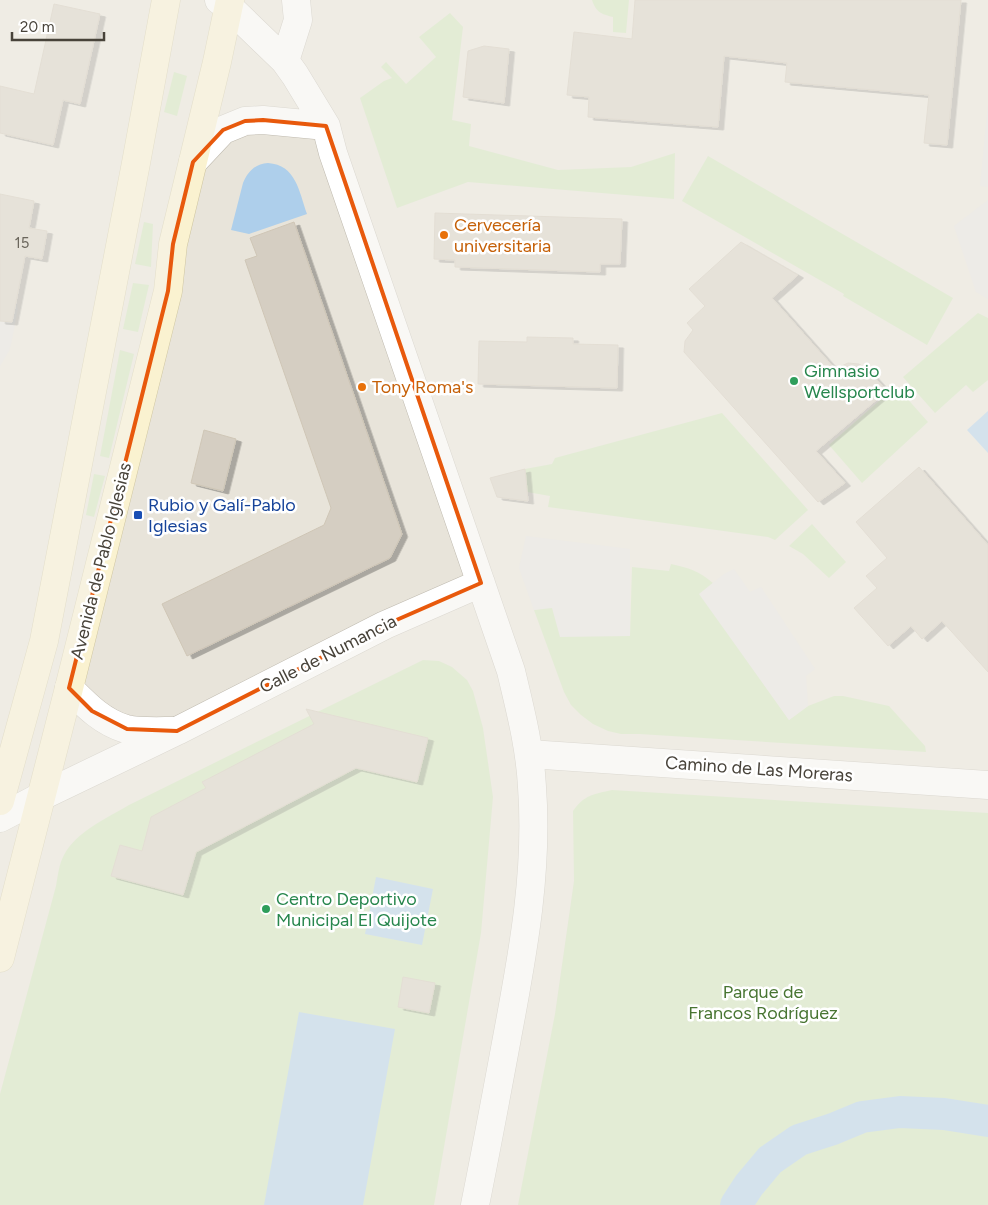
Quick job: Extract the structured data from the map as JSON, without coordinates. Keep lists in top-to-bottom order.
{
  "streets": {
    "street": ["Avenida de Pablo Iglesias", "Calle de Numancia", "Camino de Las Moreras"]
  },
  "crossings": [
    ["Avenida de Pablo Iglesias", "Calle de Numancia"]
  ],
  "parks": ["Parque de Francos Rodríguez"],
  "places": {
    "other": [
      "Cervecería universitaria",
      "Gimnasio Wellsportclub",
      "Tony Roma's",
      "Centro Deportivo Municipal El Quijote"
    ],
    "transit": ["Rubio y Galí-Pablo Iglesias"]
  },
  "house_numbers": ["15"],
  "scale_bar": "20 m"
}
